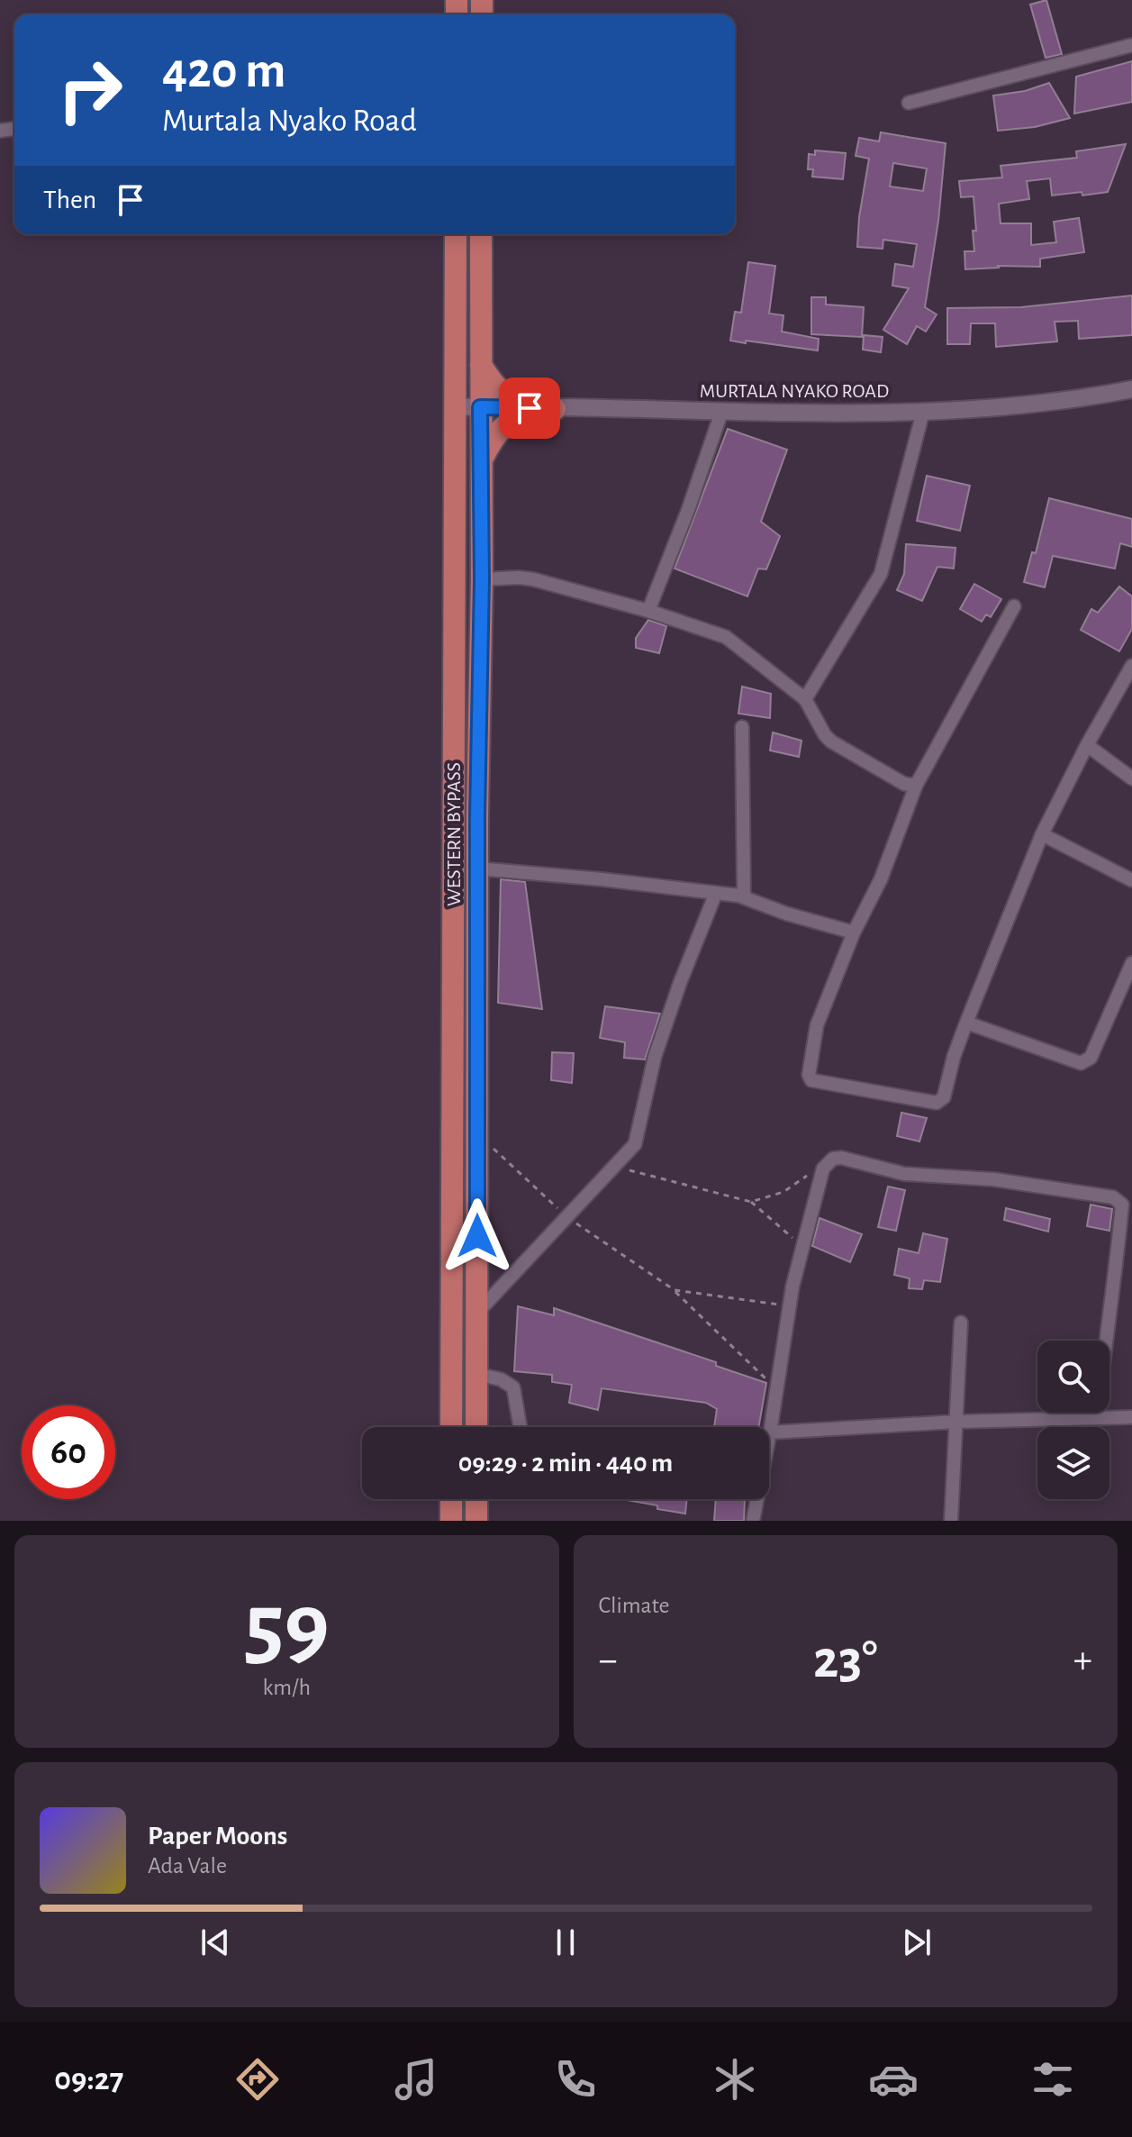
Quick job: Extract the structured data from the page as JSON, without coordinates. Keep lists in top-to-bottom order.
{
  "streets": {
    "main road": ["WESTERN BYPASS"],
    "street": ["MURTALA NYAKO ROAD"]
  },
  "crossings": [
    ["MURTALA NYAKO ROAD", "WESTERN BYPASS"]
  ],
  "page": {
    "turn": ["420 m", "Murtala Nyako Road"],
    "then": "Then",
    "limit": "60",
    "trip": "09:29 · 2 min · 440 m",
    "tile": [
      ["59", "km/h"],
      "Climate"
    ],
    "heat": ["−", "23°", "+"],
    "song": ["Paper Moons", "Ada Vale"],
    "tabs": "09:27"
  }
}
